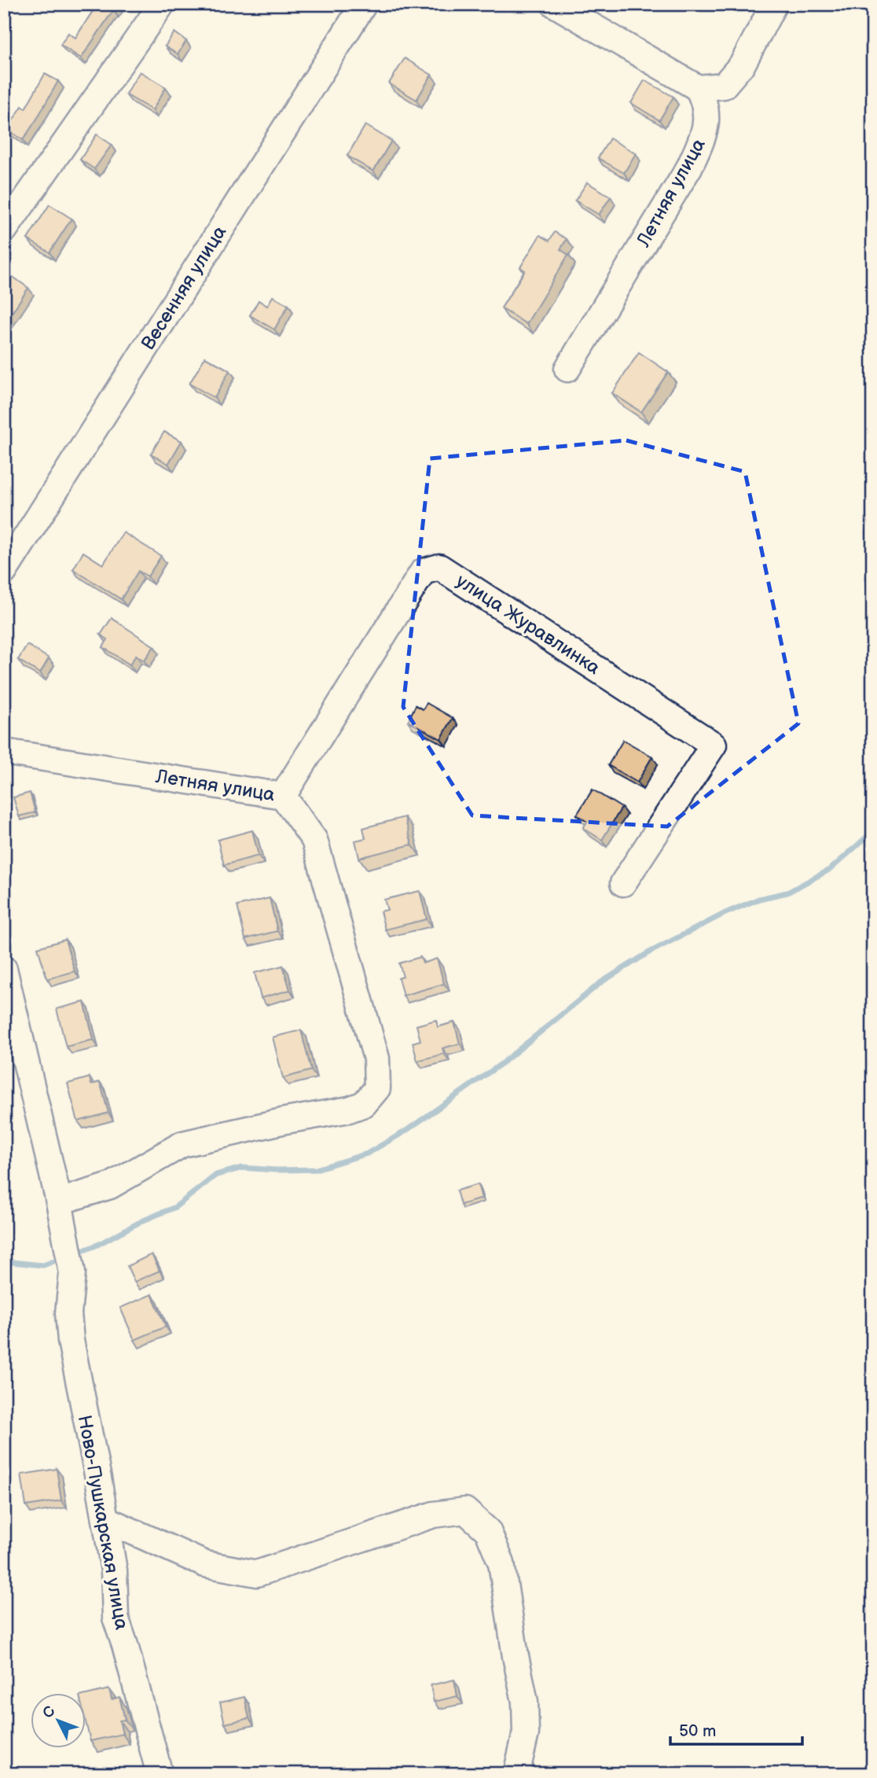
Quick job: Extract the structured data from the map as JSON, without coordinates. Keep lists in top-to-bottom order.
{
  "streets": {
    "street": [
      "Летняя улица",
      "Весенняя улица",
      "улица Журавлинка",
      "Ново-Пушкарская улица"
    ]
  },
  "crossings": [
    ["Летняя улица", "улица Журавлинка"],
    ["Летняя улица", "Ново-Пушкарская улица"]
  ],
  "scale_bar": "50 m",
  "north": "top left"
}
